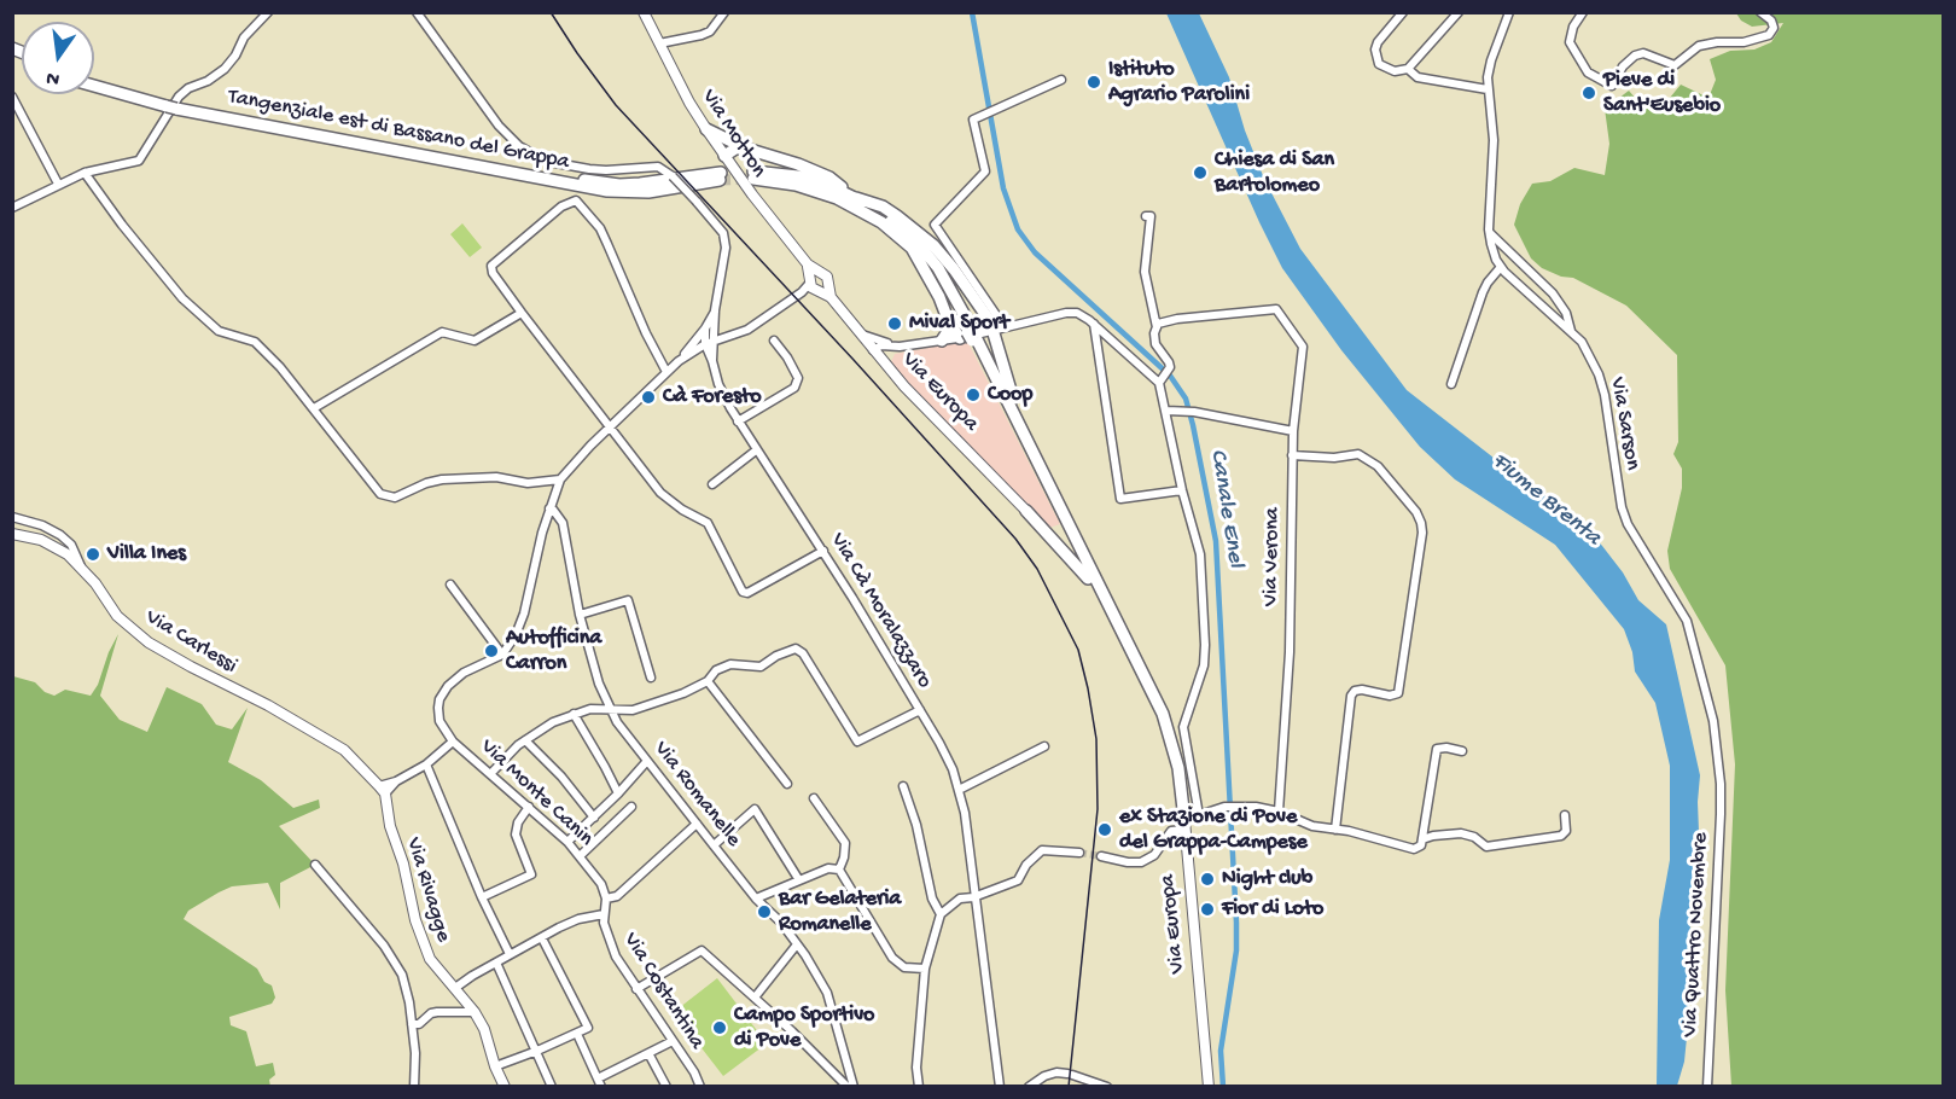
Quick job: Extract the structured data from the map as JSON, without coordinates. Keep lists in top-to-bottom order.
{
  "streets": {
    "highway": ["Tangenziale est di Bassano del Grappa", "Via Europa"],
    "main road": ["Via Motton", "Via Carlessi", "Via Rivagge"],
    "street": [
      "Via Sarson",
      "Via Verona",
      "Via Cà Moralazzaro",
      "Via Monte Canin",
      "Via Romanelle",
      "Via Quattro Novembre",
      "Via Costantina"
    ]
  },
  "crossings": [
    ["Via Motton", "Via Europa"],
    ["Via Sarson", "Via Quattro Novembre"],
    ["Via Carlessi", "Via Rivagge"]
  ],
  "water": ["Fiume Brenta", "Canale Enel"],
  "places": [
    "Istituto Agrario Parolini",
    "Pieve di Sant'Eusebio",
    "Chiesa di San Bartolomeo",
    "Mival Sport",
    "Coop",
    "Cà Foresto",
    "Villa Ines",
    "Autofficina Carron",
    "ex Stazione di Pove del Grappa-Campese",
    "Night club",
    "Fior di Loto",
    "Bar Gelateria Romanelle",
    "Campo Sportivo di Pove"
  ],
  "north": "bottom"
}
